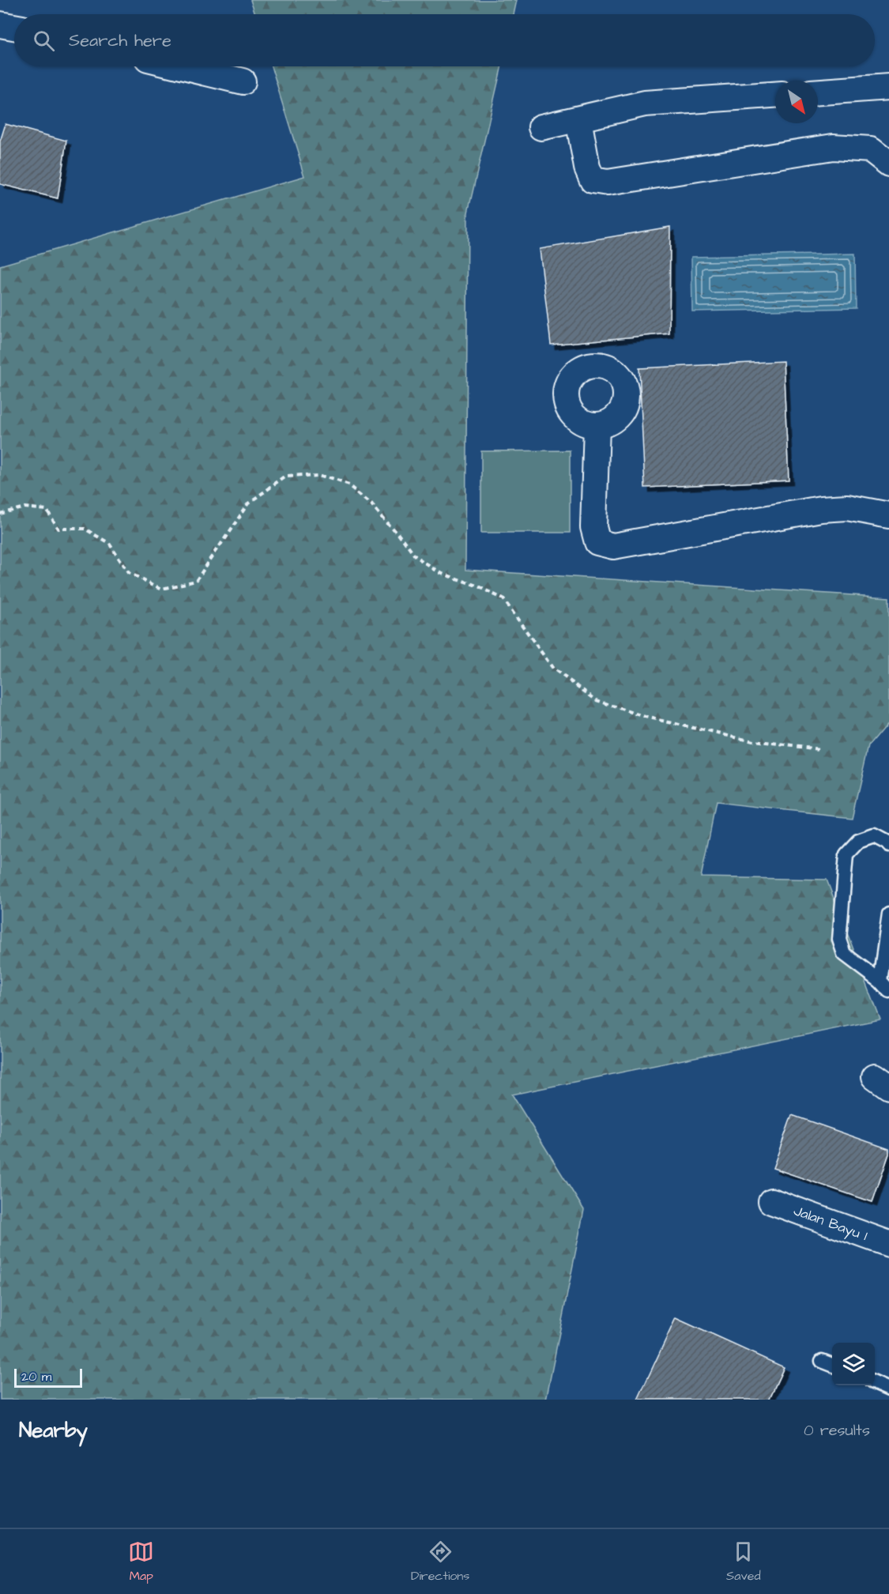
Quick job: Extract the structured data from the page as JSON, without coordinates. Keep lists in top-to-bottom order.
{
  "streets": {
    "street": ["Jalan Bayu 1"]
  },
  "scale_bar": "20 m",
  "north": "bottom right",
  "page": {
    "search": "Search here",
    "scale": "20 m",
    "heading": ["Nearby", "0 results"],
    "nav": ["Map", "Directions", "Saved"]
  }
}
